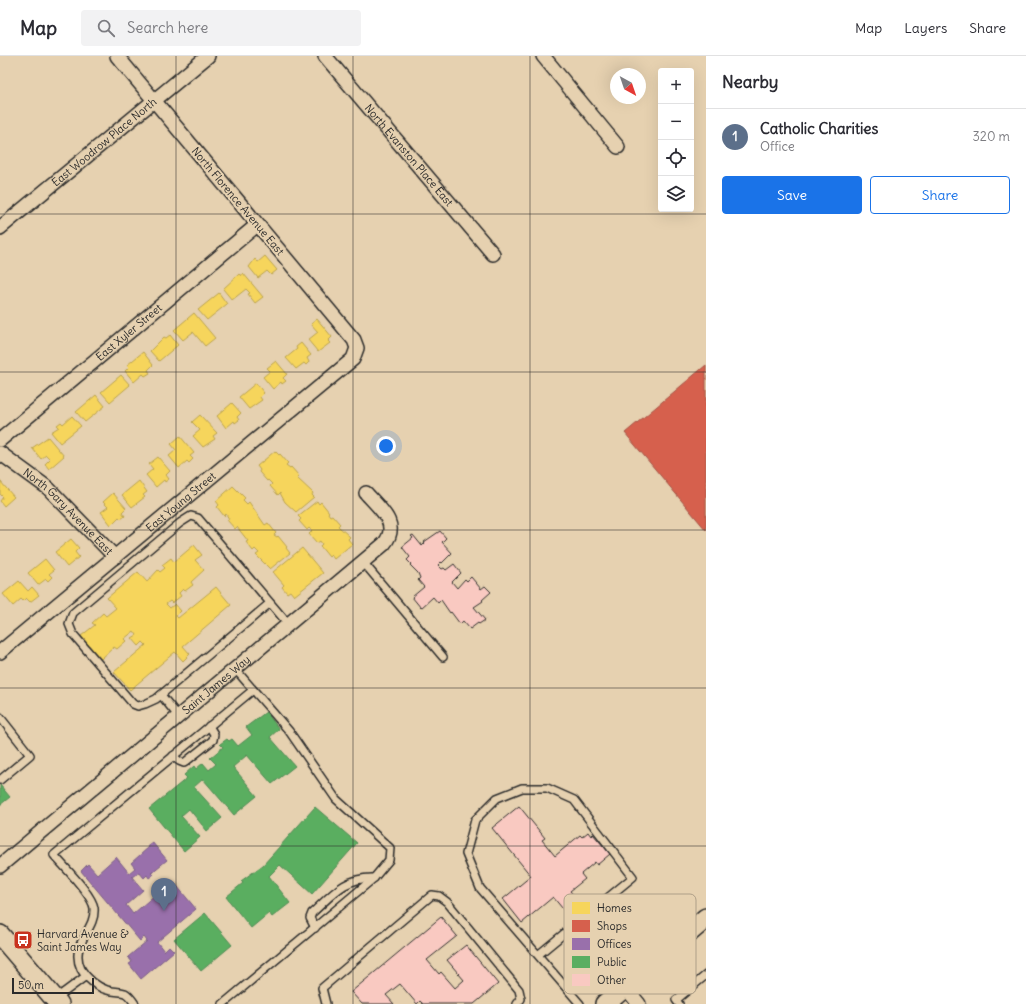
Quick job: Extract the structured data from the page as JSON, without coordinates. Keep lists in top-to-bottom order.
{
  "streets": {
    "street": [
      "East Woodrow Place North",
      "North Evanston Place East",
      "North Florence Avenue East",
      "East Xyler Street",
      "East Young Street",
      "North Gary Avenue East",
      "Saint James Way"
    ]
  },
  "crossings": [
    ["East Woodrow Place North", "North Florence Avenue East"],
    ["North Florence Avenue East", "East Xyler Street"],
    ["North Florence Avenue East", "East Young Street"],
    ["East Young Street", "North Gary Avenue East"]
  ],
  "places": {
    "bus stop": ["Harvard Avenue & Saint James Way"]
  },
  "legend": [
    "Homes",
    "Shops",
    "Offices",
    "Public",
    "Other"
  ],
  "scale_bar": "50 m",
  "north": "bottom right",
  "page": {
    "header": "Map",
    "search": "Search here",
    "nav": ["Map", "Layers", "Share"],
    "heading": "Nearby",
    "map_buttons": ["+", "−"],
    "list": [
      {
        "mark": "1",
        "name": "Catholic Charities",
        "note": "Office",
        "value": "320 m"
      }
    ],
    "buttons": ["Save", "Share"],
    "pins": "1",
    "scale": "50 m"
  }
}
